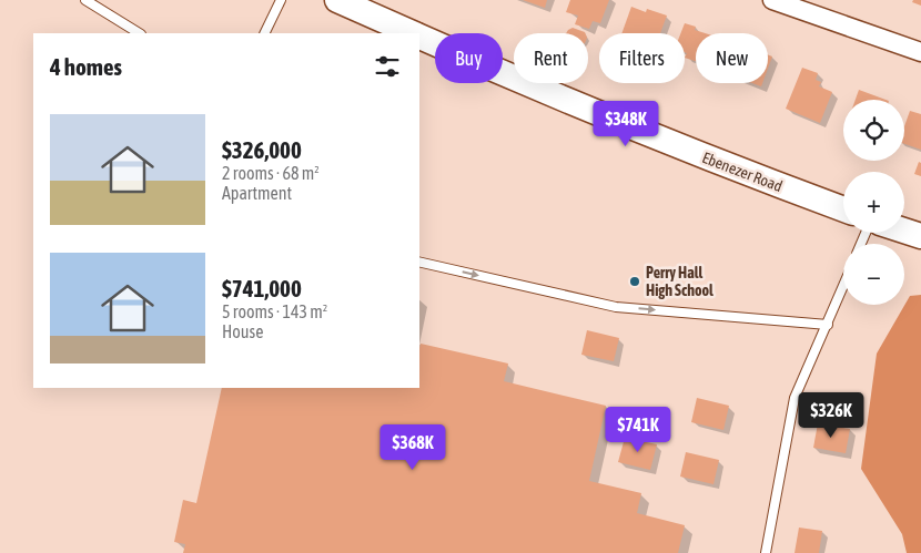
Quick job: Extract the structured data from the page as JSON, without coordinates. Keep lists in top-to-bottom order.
{
  "streets": {
    "street": ["Ebenezer Road"]
  },
  "places": ["Perry Hall High School"],
  "page": {
    "chip": [
      "Buy",
      "Rent",
      "Filters",
      "New"
    ],
    "heading": "4 homes",
    "map_buttons": ["+", "−"],
    "list": [
      {
        "name": "$326,000",
        "note": "2 rooms · 68 m² · Apartment"
      },
      {
        "name": "$741,000",
        "note": "5 rooms · 143 m² · House"
      }
    ],
    "price": [
      "$348K",
      "$326K",
      "$741K",
      "$368K"
    ]
  }
}
